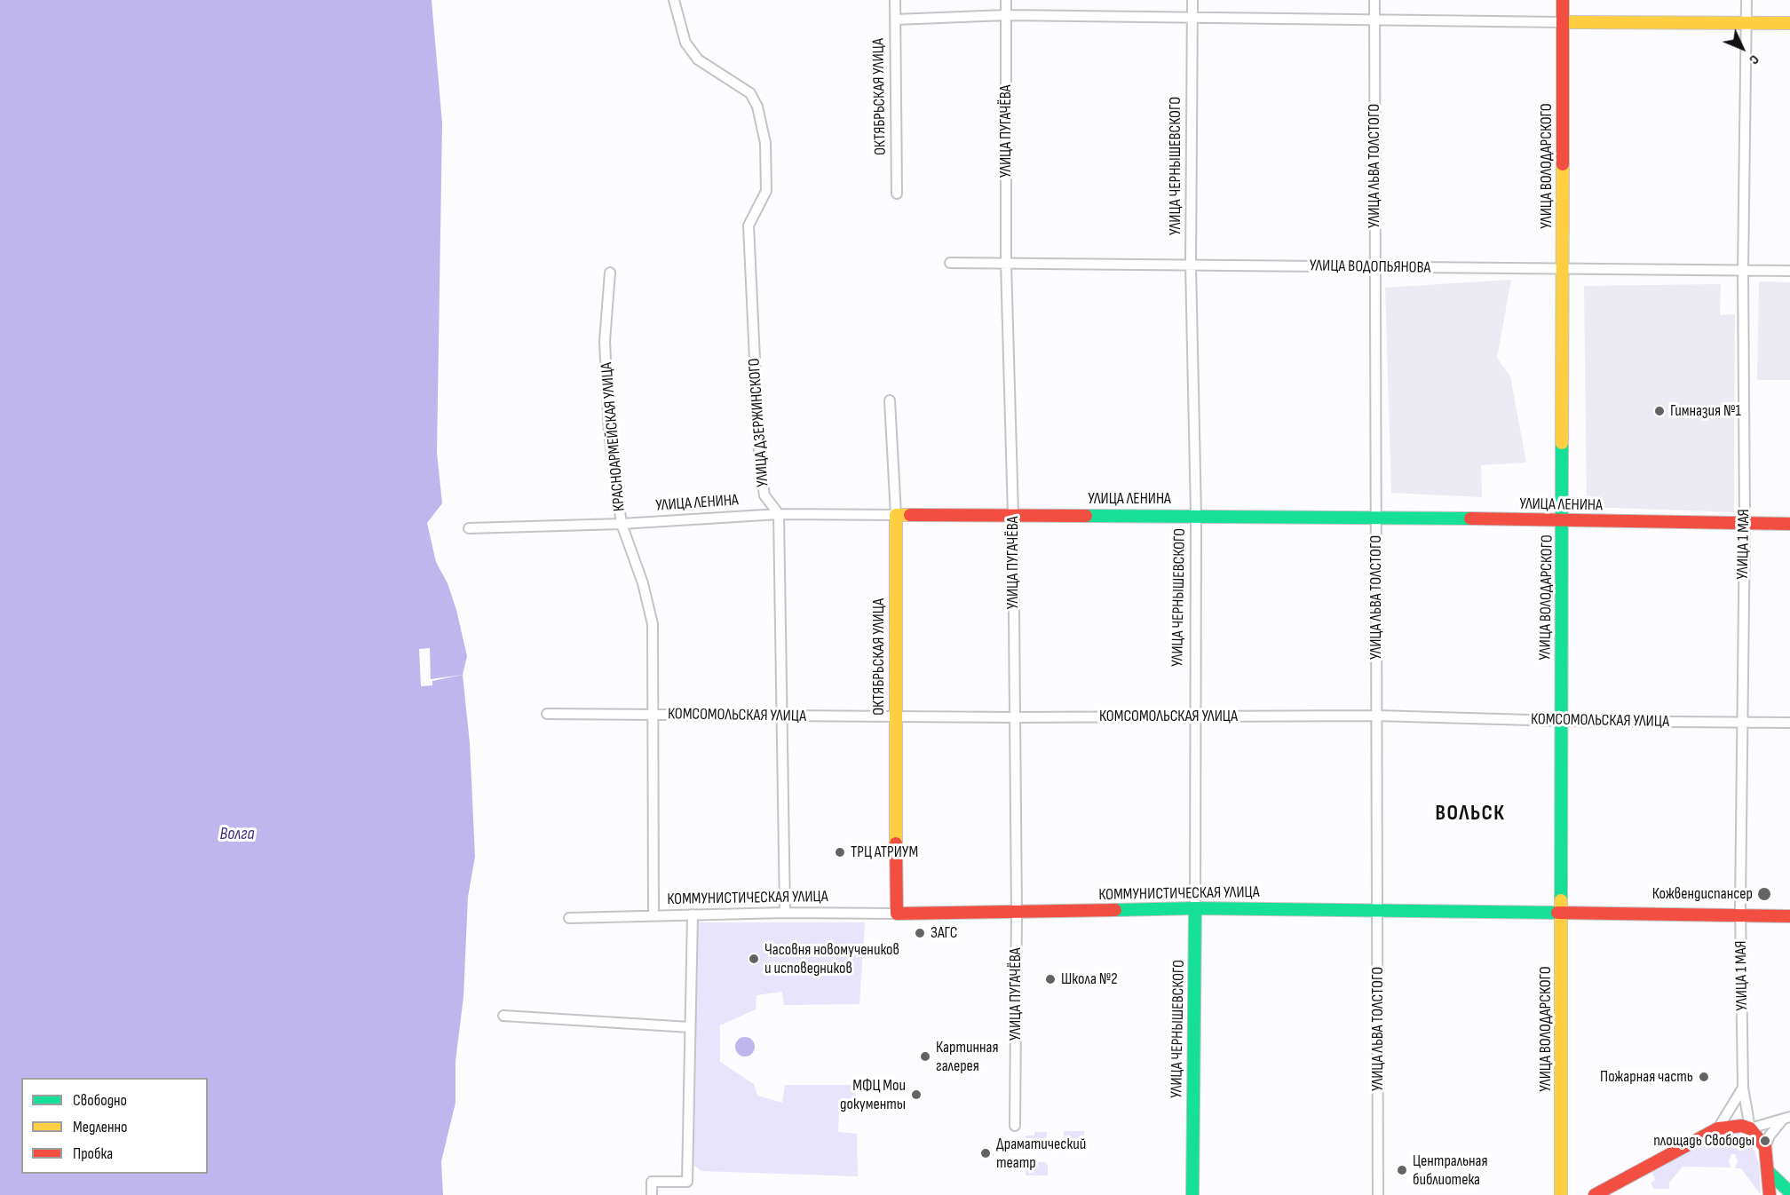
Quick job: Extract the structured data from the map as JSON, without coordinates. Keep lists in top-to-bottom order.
{
  "streets": {
    "street": [
      "ОКТЯБРЬСКАЯ УЛИЦА",
      "УЛИЦА ПУГАЧЁВА",
      "УЛИЦА ЧЕРНЫШЕВСКОГО",
      "УЛИЦА ЛЬВА ТОЛСТОГО",
      "УЛИЦА ВОЛОДАРСКОГО",
      "УЛИЦА ВОДОПЬЯНОВА",
      "УЛИЦА ДЗЕРЖИНСКОГО",
      "КРАСНОАРМЕЙСКАЯ УЛИЦА",
      "УЛИЦА ЛЕНИНА",
      "УЛИЦА 1 МАЯ",
      "КОМСОМОЛЬСКАЯ УЛИЦА",
      "КОММУНИСТИЧЕСКАЯ УЛИЦА"
    ]
  },
  "crossings": [
    ["ОКТЯБРЬСКАЯ УЛИЦА", "УЛИЦА ЛЕНИНА"],
    ["ОКТЯБРЬСКАЯ УЛИЦА", "КОМСОМОЛЬСКАЯ УЛИЦА"],
    ["ОКТЯБРЬСКАЯ УЛИЦА", "КОММУНИСТИЧЕСКАЯ УЛИЦА"],
    ["УЛИЦА ПУГАЧЁВА", "УЛИЦА ВОДОПЬЯНОВА"],
    ["УЛИЦА ПУГАЧЁВА", "УЛИЦА ЛЕНИНА"],
    ["УЛИЦА ПУГАЧЁВА", "КОМСОМОЛЬСКАЯ УЛИЦА"],
    ["УЛИЦА ПУГАЧЁВА", "КОММУНИСТИЧЕСКАЯ УЛИЦА"],
    ["УЛИЦА ЧЕРНЫШЕВСКОГО", "УЛИЦА ВОДОПЬЯНОВА"],
    ["УЛИЦА ЧЕРНЫШЕВСКОГО", "УЛИЦА ЛЕНИНА"],
    ["УЛИЦА ЧЕРНЫШЕВСКОГО", "КОМСОМОЛЬСКАЯ УЛИЦА"],
    ["УЛИЦА ЧЕРНЫШЕВСКОГО", "КОММУНИСТИЧЕСКАЯ УЛИЦА"],
    ["УЛИЦА ЛЬВА ТОЛСТОГО", "УЛИЦА ВОДОПЬЯНОВА"],
    ["УЛИЦА ЛЬВА ТОЛСТОГО", "УЛИЦА ЛЕНИНА"],
    ["УЛИЦА ЛЬВА ТОЛСТОГО", "КОМСОМОЛЬСКАЯ УЛИЦА"],
    ["УЛИЦА ЛЬВА ТОЛСТОГО", "КОММУНИСТИЧЕСКАЯ УЛИЦА"],
    ["УЛИЦА ВОЛОДАРСКОГО", "УЛИЦА ВОДОПЬЯНОВА"],
    ["УЛИЦА ВОЛОДАРСКОГО", "УЛИЦА ЛЕНИНА"],
    ["УЛИЦА ВОЛОДАРСКОГО", "КОМСОМОЛЬСКАЯ УЛИЦА"],
    ["УЛИЦА ВОЛОДАРСКОГО", "КОММУНИСТИЧЕСКАЯ УЛИЦА"],
    ["УЛИЦА ВОДОПЬЯНОВА", "УЛИЦА 1 МАЯ"],
    ["УЛИЦА ДЗЕРЖИНСКОГО", "УЛИЦА ЛЕНИНА"],
    ["КРАСНОАРМЕЙСКАЯ УЛИЦА", "УЛИЦА ЛЕНИНА"],
    ["КРАСНОАРМЕЙСКАЯ УЛИЦА", "КОМСОМОЛЬСКАЯ УЛИЦА"],
    ["КРАСНОАРМЕЙСКАЯ УЛИЦА", "КОММУНИСТИЧЕСКАЯ УЛИЦА"],
    ["УЛИЦА ЛЕНИНА", "УЛИЦА 1 МАЯ"],
    ["УЛИЦА 1 МАЯ", "КОМСОМОЛЬСКАЯ УЛИЦА"],
    ["УЛИЦА 1 МАЯ", "КОММУНИСТИЧЕСКАЯ УЛИЦА"]
  ],
  "districts": ["ВОЛЬСК"],
  "water": ["Волга"],
  "places": [
    "Гимназия №1",
    "ТРЦ АТРИУМ",
    "Кожвендиспансер",
    "ЗАГС",
    "Часовня новомучеников и исповедников",
    "Школа №2",
    "Картинная галерея",
    "Пожарная часть",
    "МФЦ Мои документы",
    "площадь Свободы",
    "Драматический театр",
    "Центральная библиотека"
  ],
  "legend": ["Свободно", "Медленно", "Пробка"],
  "north": "bottom right"
}
